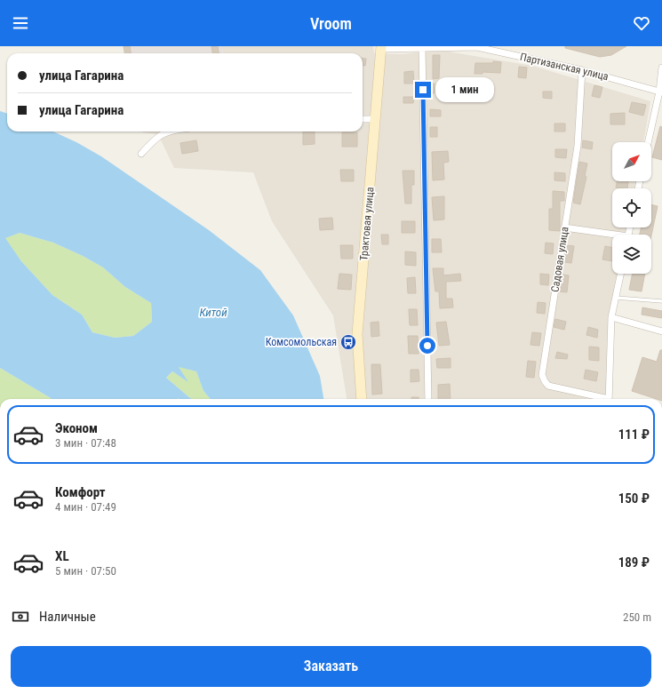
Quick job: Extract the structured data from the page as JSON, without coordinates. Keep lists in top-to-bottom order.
{
  "streets": {
    "street": ["Партизанская улица", "Трактовая улица", "Садовая улица"]
  },
  "crossings": [
    ["Партизанская улица", "Трактовая улица"],
    ["Партизанская улица", "Садовая улица"]
  ],
  "water": ["Китой"],
  "places": {
    "bus stop": ["Комсомольская"]
  },
  "north": "top right",
  "page": {
    "header": "Vroom",
    "banner": ["улица Гагарина", "улица Гагарина"],
    "bubble": "1 мин",
    "list": [
      {
        "name": "Эконом",
        "note": "3 мин · 07:48",
        "value": "111 ₽"
      },
      {
        "name": "Комфорт",
        "note": "4 мин · 07:49",
        "value": "150 ₽"
      },
      {
        "name": "XL",
        "note": "5 мин · 07:50",
        "value": "189 ₽"
      }
    ],
    "pay": ["Наличные", "250 m"],
    "buttons": "Заказать"
  }
}
